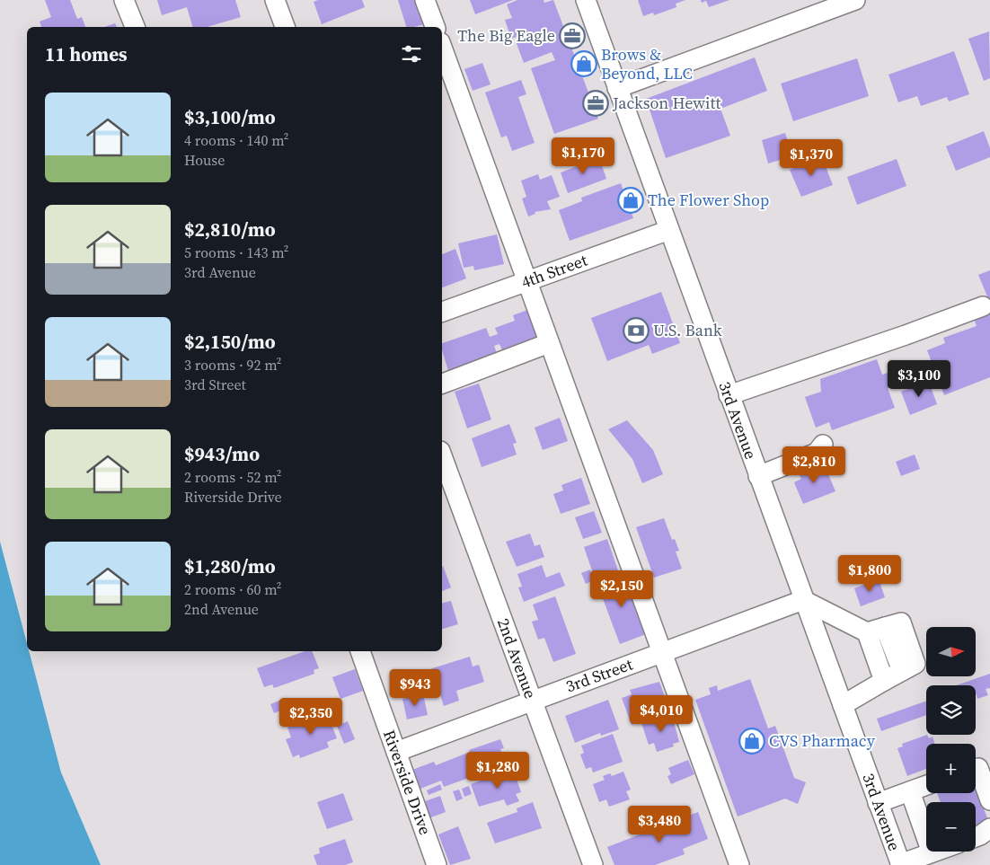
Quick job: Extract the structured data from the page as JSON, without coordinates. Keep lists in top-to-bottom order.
{
  "streets": {
    "street": [
      "4th Street",
      "3rd Avenue",
      "2nd Avenue",
      "3rd Street",
      "Riverside Drive"
    ]
  },
  "crossings": [
    ["4th Street", "3rd Avenue"],
    ["3rd Avenue", "3rd Street"],
    ["2nd Avenue", "3rd Street"],
    ["3rd Street", "Riverside Drive"]
  ],
  "places": {
    "office": ["The Big Eagle", "Jackson Hewitt"],
    "shop": ["Brows & Beyond, LLC", "The Flower Shop", "CVS Pharmacy"],
    "bank": ["U.S. Bank"]
  },
  "north": "right",
  "page": {
    "heading": "11 homes",
    "list": [
      {
        "name": "$3,100/mo",
        "note": "4 rooms · 140 m² · House"
      },
      {
        "name": "$2,810/mo",
        "note": "5 rooms · 143 m² · 3rd Avenue"
      },
      {
        "name": "$2,150/mo",
        "note": "3 rooms · 92 m² · 3rd Street"
      },
      {
        "name": "$943/mo",
        "note": "2 rooms · 52 m² · Riverside Drive"
      },
      {
        "name": "$1,280/mo",
        "note": "2 rooms · 60 m² · 2nd Avenue"
      }
    ],
    "price": [
      "$1,170",
      "$1,370",
      "$3,100",
      "$2,810",
      "$1,800",
      "$2,150",
      "$943",
      "$4,010",
      "$2,350",
      "$1,280",
      "$3,480"
    ],
    "map_buttons": ["+", "−"]
  }
}
